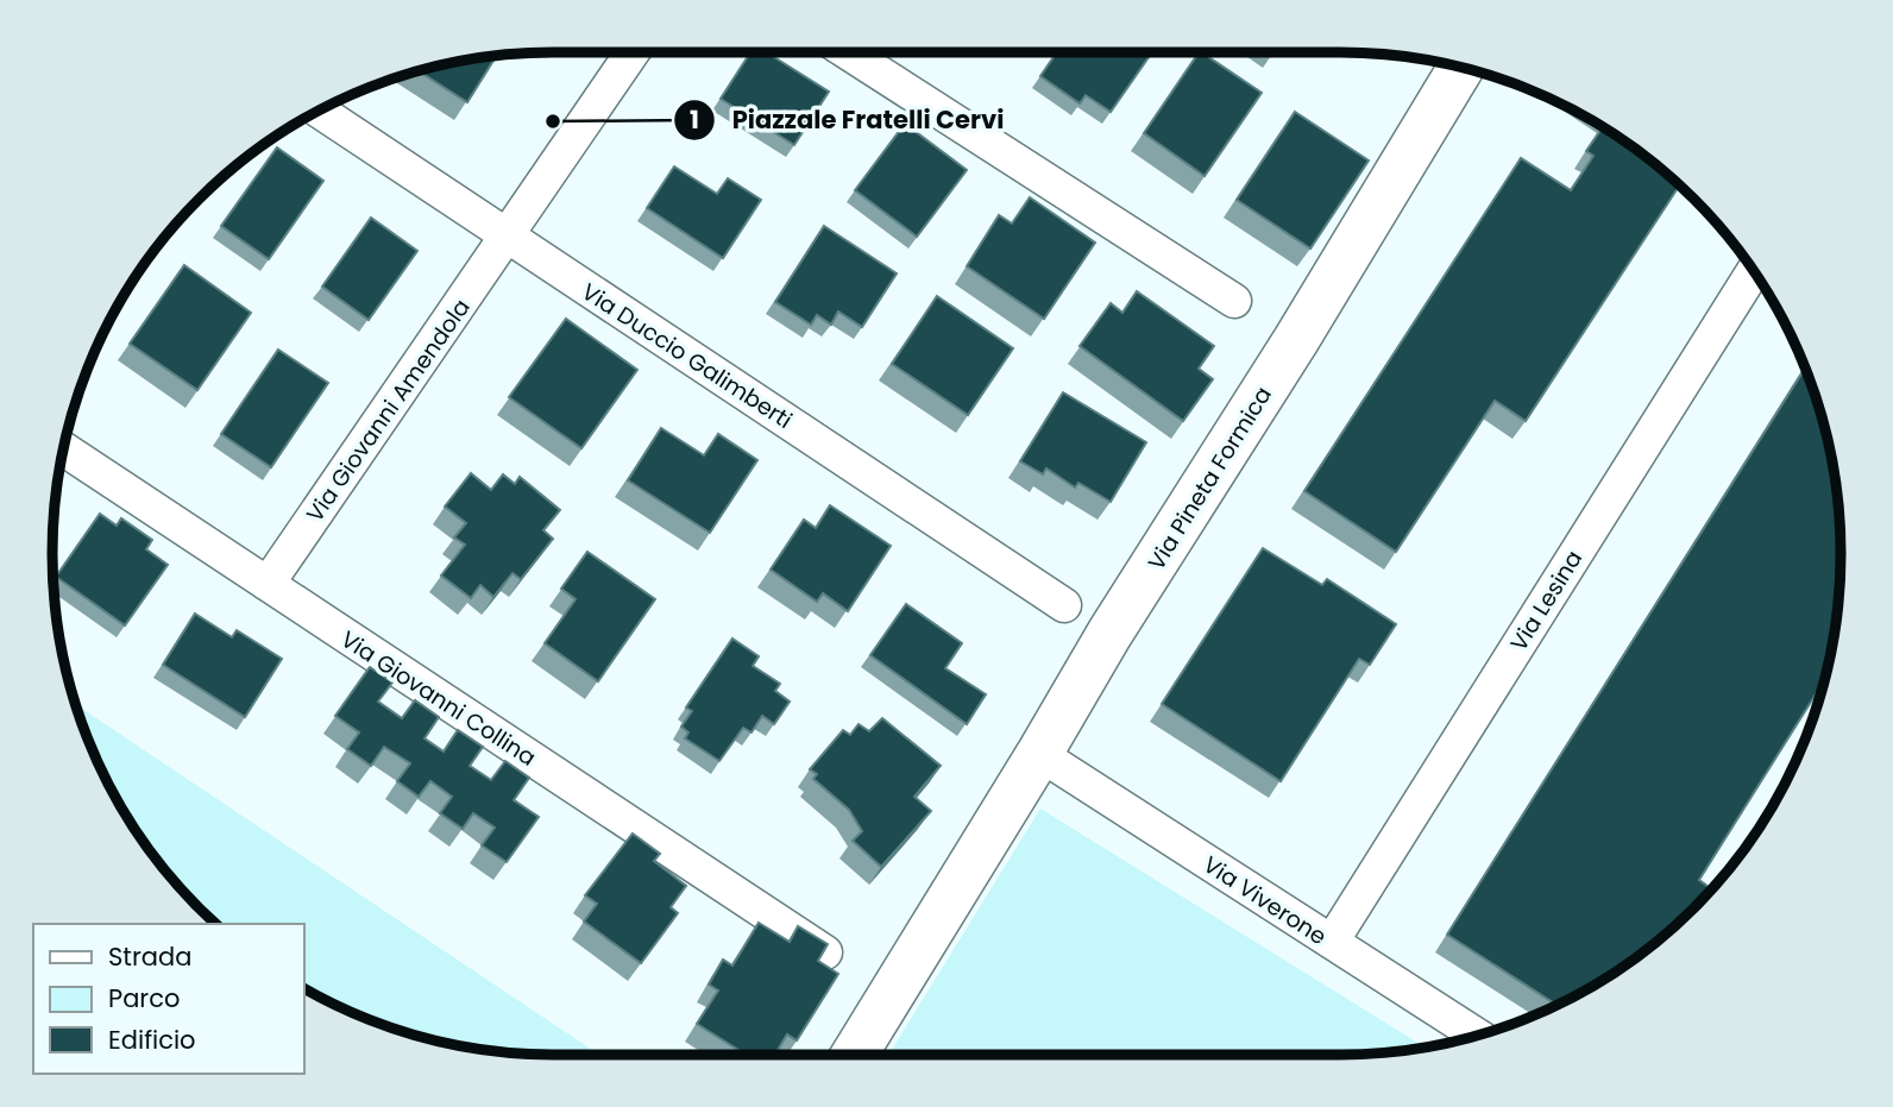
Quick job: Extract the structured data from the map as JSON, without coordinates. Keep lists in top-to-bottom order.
{
  "streets": {
    "street": [
      "Via Duccio Galimberti",
      "Via Giovanni Amendola",
      "Via Pineta Formica",
      "Via Lesina",
      "Via Giovanni Collina",
      "Via Viverone"
    ]
  },
  "crossings": [
    ["Via Duccio Galimberti", "Via Giovanni Amendola"],
    ["Via Giovanni Amendola", "Via Giovanni Collina"],
    ["Via Pineta Formica", "Via Viverone"],
    ["Via Lesina", "Via Viverone"]
  ],
  "places": ["Piazzale Fratelli Cervi"],
  "legend": ["Strada", "Parco", "Edificio"]
}
